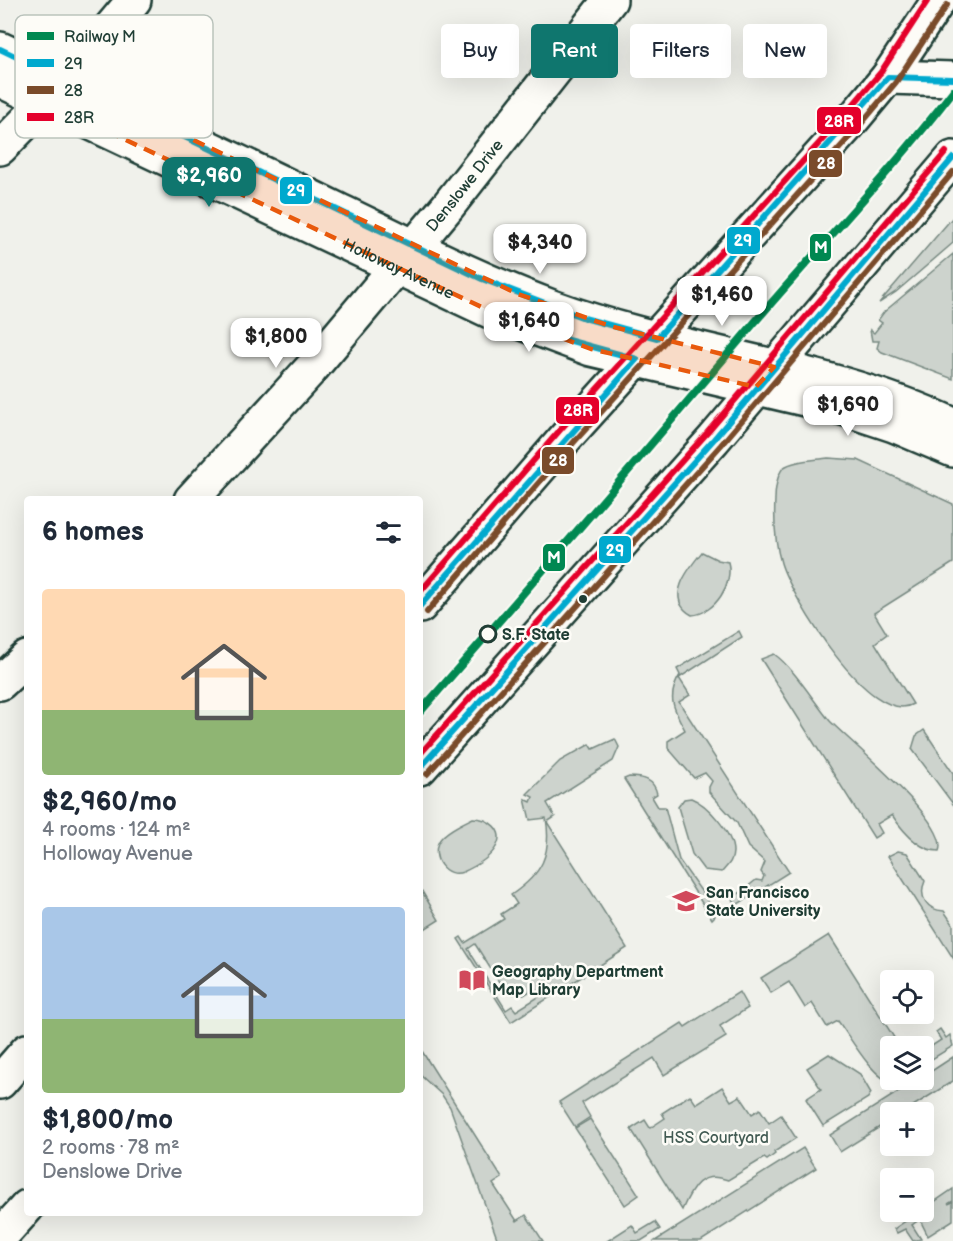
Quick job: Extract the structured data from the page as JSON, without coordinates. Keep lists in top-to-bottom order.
{
  "streets": {
    "main road": ["Denslowe Drive", "Holloway Avenue"]
  },
  "crossings": [
    ["Denslowe Drive", "Holloway Avenue"]
  ],
  "parks": ["HSS Courtyard"],
  "places": {
    "other": ["S.F. State"],
    "school or university": ["San Francisco State University"],
    "library": ["Geography Department Map Library"]
  },
  "lines": [
    "transit line 28R",
    "transit line 28",
    "transit line 29",
    "rail line M"
  ],
  "legend": [
    "Railway M",
    "29",
    "28",
    "28R"
  ],
  "page": {
    "chip": [
      "Buy",
      "Rent",
      "Filters",
      "New"
    ],
    "price": [
      "$2,960",
      "$4,340",
      "$1,460",
      "$1,640",
      "$1,800",
      "$1,690"
    ],
    "heading": "6 homes",
    "list": [
      {
        "name": "$2,960/mo",
        "note": "4 rooms · 124 m² · Holloway Avenue"
      },
      {
        "name": "$1,800/mo",
        "note": "2 rooms · 78 m² · Denslowe Drive"
      }
    ],
    "map_buttons": ["+", "−"]
  }
}
